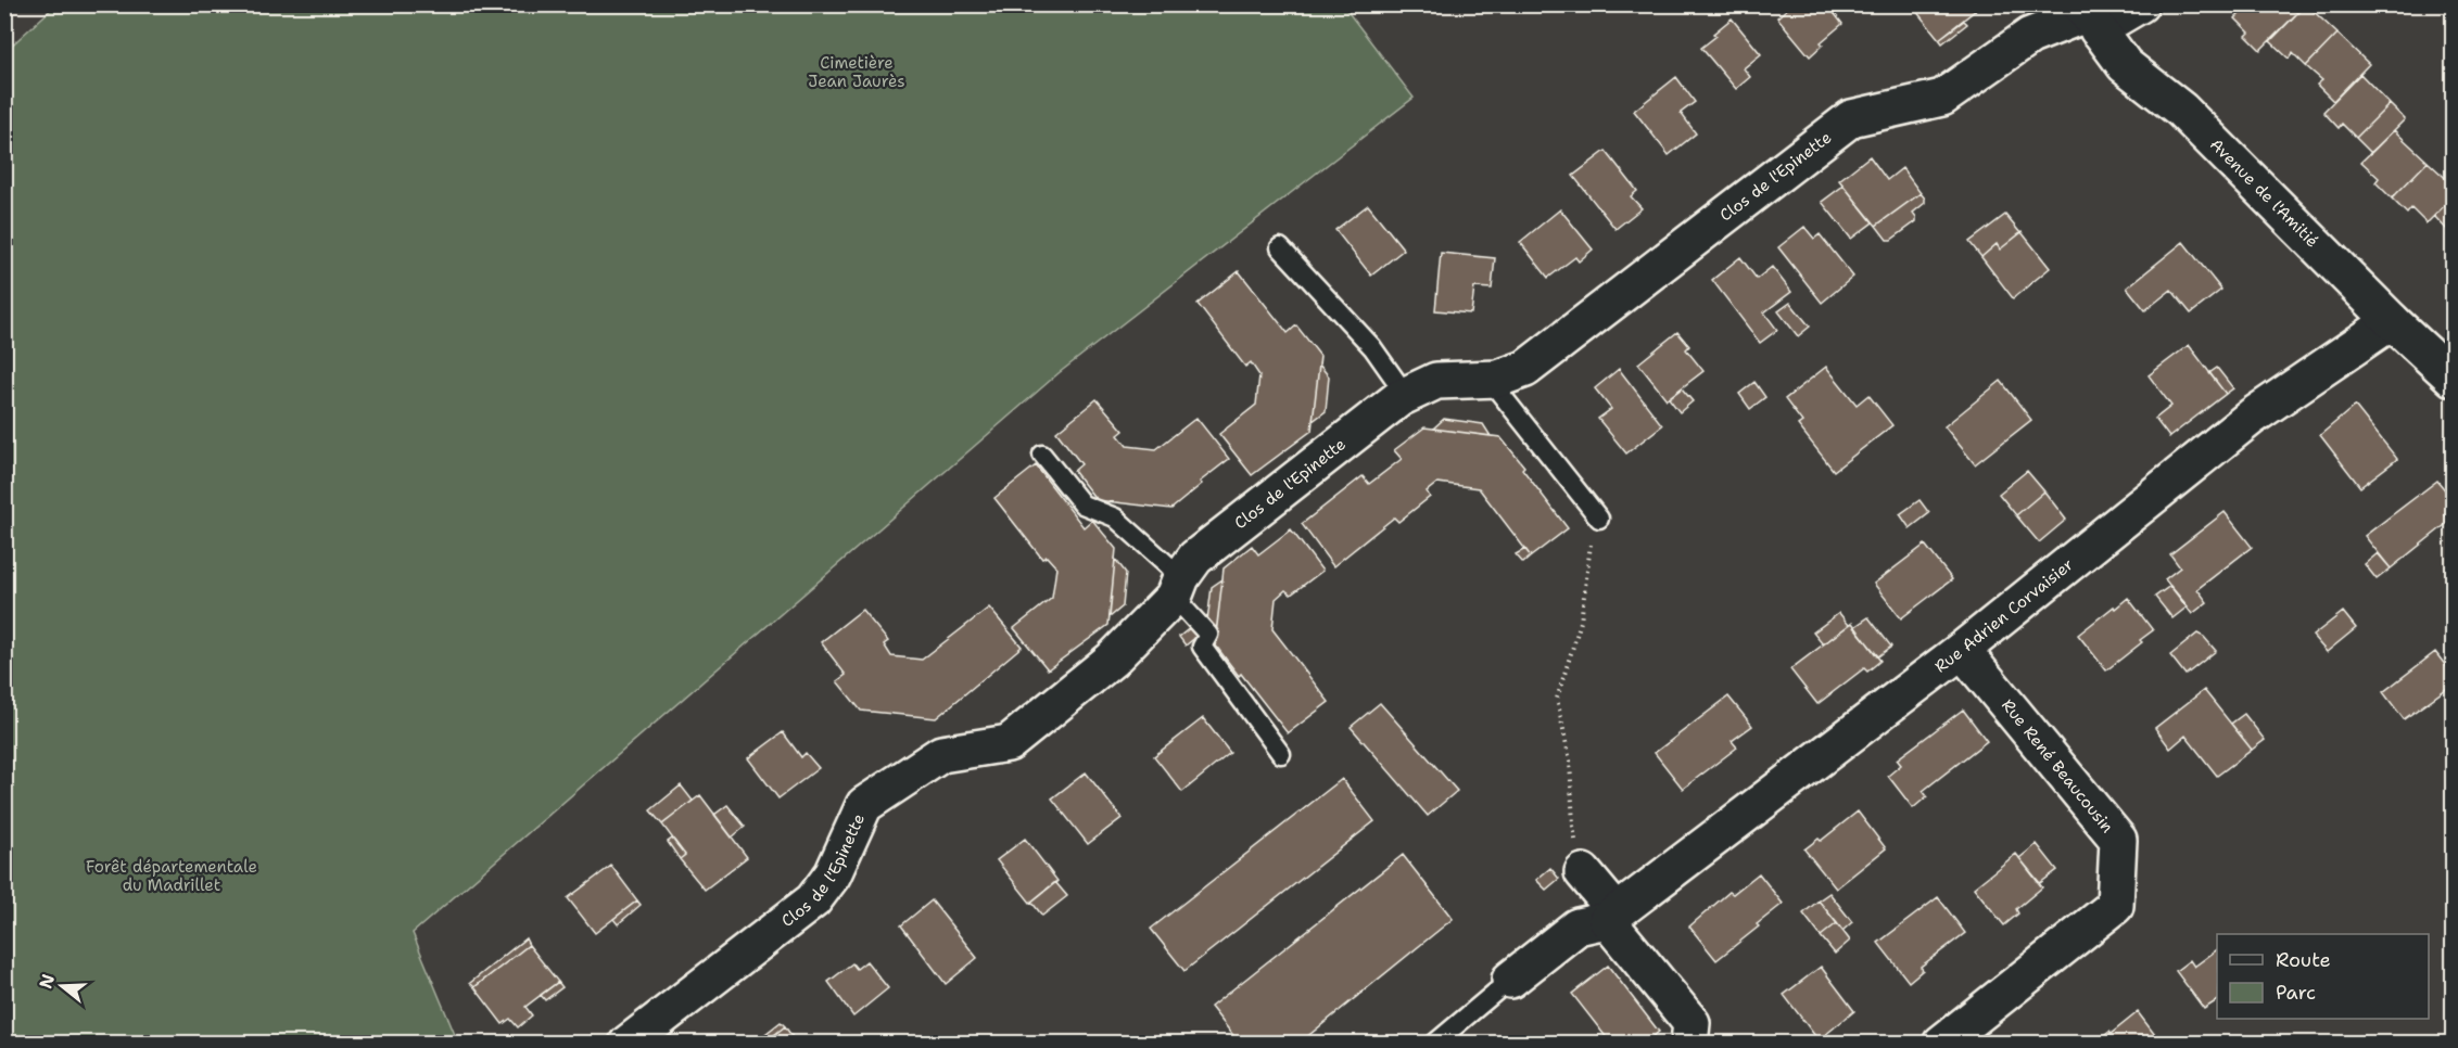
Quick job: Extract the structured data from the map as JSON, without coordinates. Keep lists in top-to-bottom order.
{
  "streets": {
    "street": [
      "Clos de l'Epinette",
      "Avenue de l'Amitié",
      "Rue Adrien Corvaisier",
      "Rue René Beaucousin"
    ]
  },
  "crossings": [
    ["Clos de l'Epinette", "Avenue de l'Amitié"],
    ["Avenue de l'Amitié", "Rue Adrien Corvaisier"],
    ["Rue Adrien Corvaisier", "Rue René Beaucousin"]
  ],
  "parks": ["Cimetière Jean Jaurès", "Forêt départementale du Madrillet"],
  "legend": ["Route", "Parc"],
  "north": "left"
}
